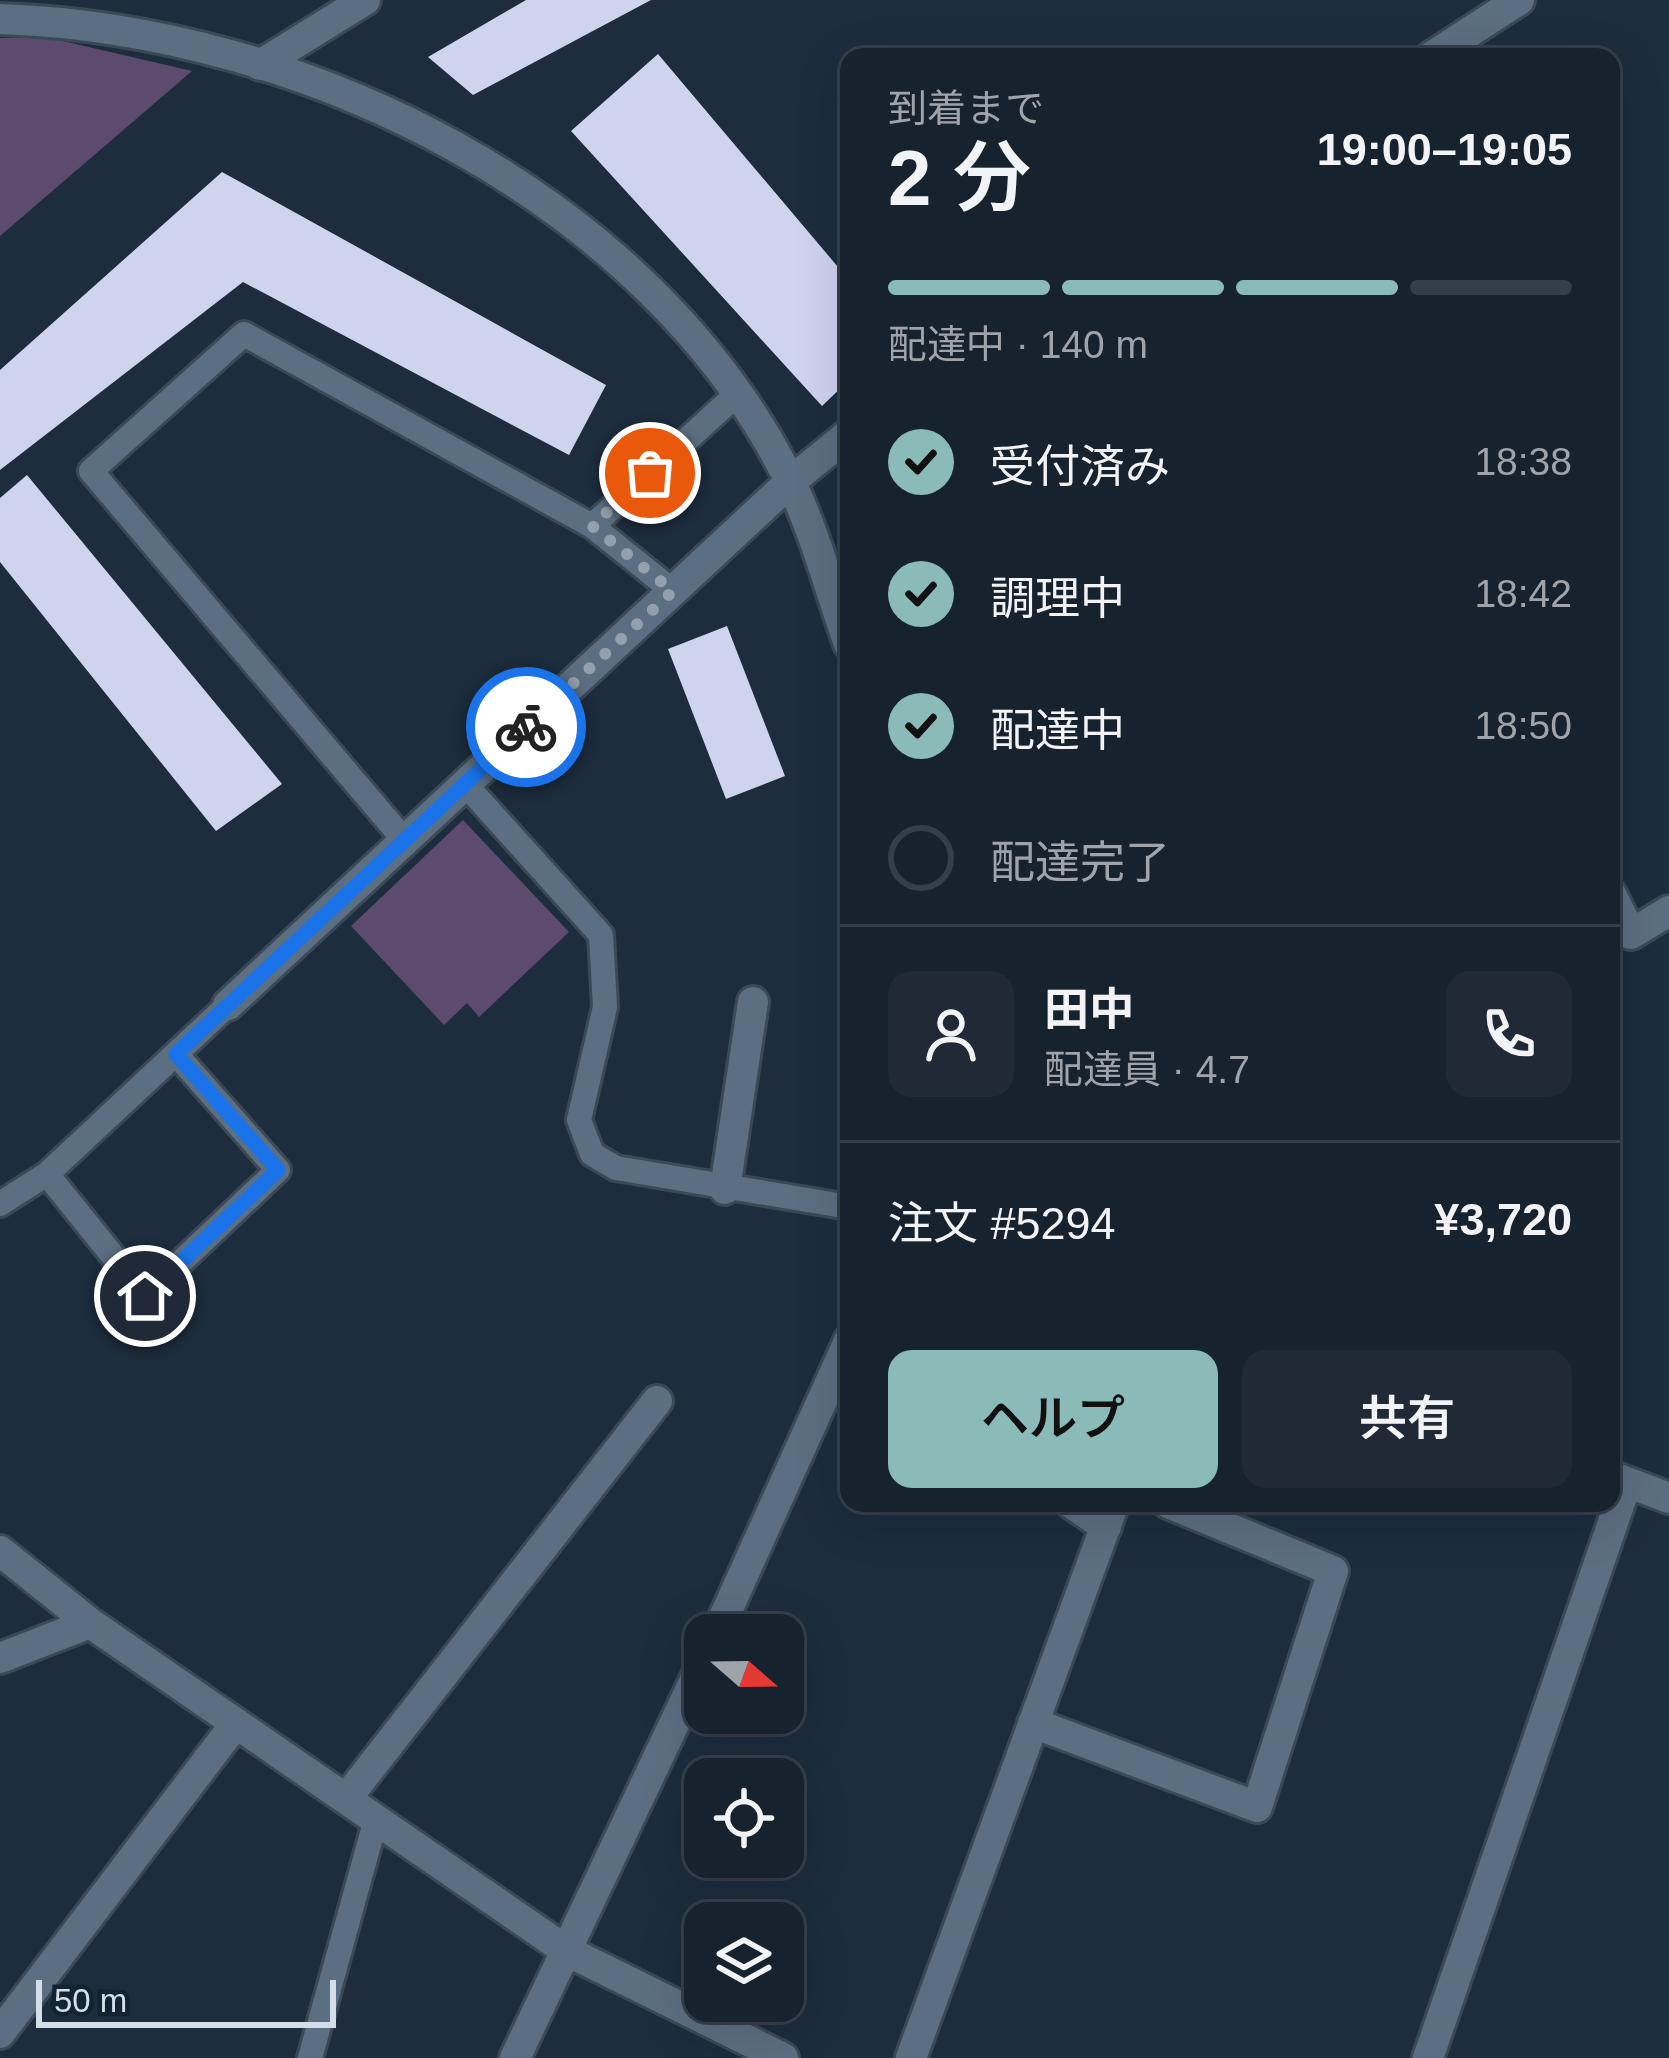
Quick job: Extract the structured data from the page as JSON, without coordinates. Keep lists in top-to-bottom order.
{
  "scale_bar": "50 m",
  "north": "right",
  "page": {
    "heading": ["2 分", "到着まで", "19:00–19:05"],
    "panel": [
      "田中",
      "配達員 · 4.7",
      "注文 #5294",
      "¥3,720"
    ],
    "bar": "配達中 · 140 m",
    "list": [
      ["受付済み", "18:38"],
      ["調理中", "18:42"],
      ["配達中", "18:50"],
      "配達完了"
    ],
    "buttons": ["ヘルプ", "共有"],
    "scale": "50 m"
  }
}
